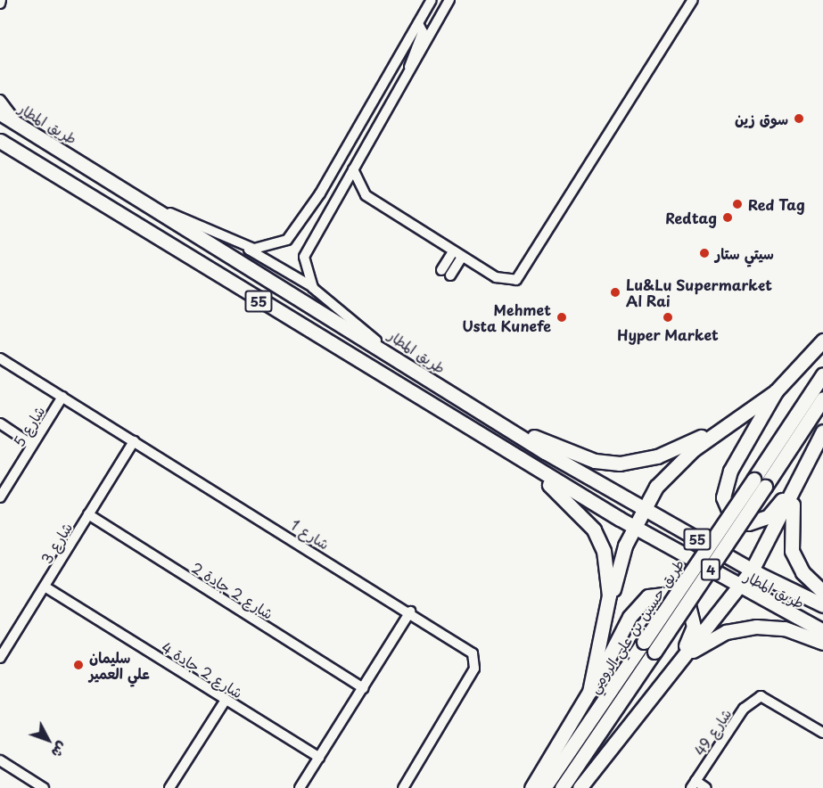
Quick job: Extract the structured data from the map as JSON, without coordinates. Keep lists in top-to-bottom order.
{
  "streets": {
    "highway": [
      "طريق المطار",
      "55",
      "4",
      "طريق حسين بن علي الرومي"
    ],
    "street": [
      "شارع 5",
      "شارع 1",
      "شارع 3",
      "شارع 2 جادة 2",
      "شارع 2 جادة 4",
      "شارع 49"
    ]
  },
  "crossings": [
    ["شارع 5", "شارع 1"],
    ["شارع 1", "شارع 3"],
    ["شارع 3", "شارع 2 جادة 2"],
    ["شارع 3", "شارع 2 جادة 4"]
  ],
  "places": [
    "سوق زين",
    "Red Tag",
    "Redtag",
    "سيتي ستار",
    "Lu&Lu Supermarket Al Rai",
    "Mehmet Usta Kunefe",
    "Hyper Market",
    "سليمان علي العمير"
  ],
  "north": "bottom right"
}
